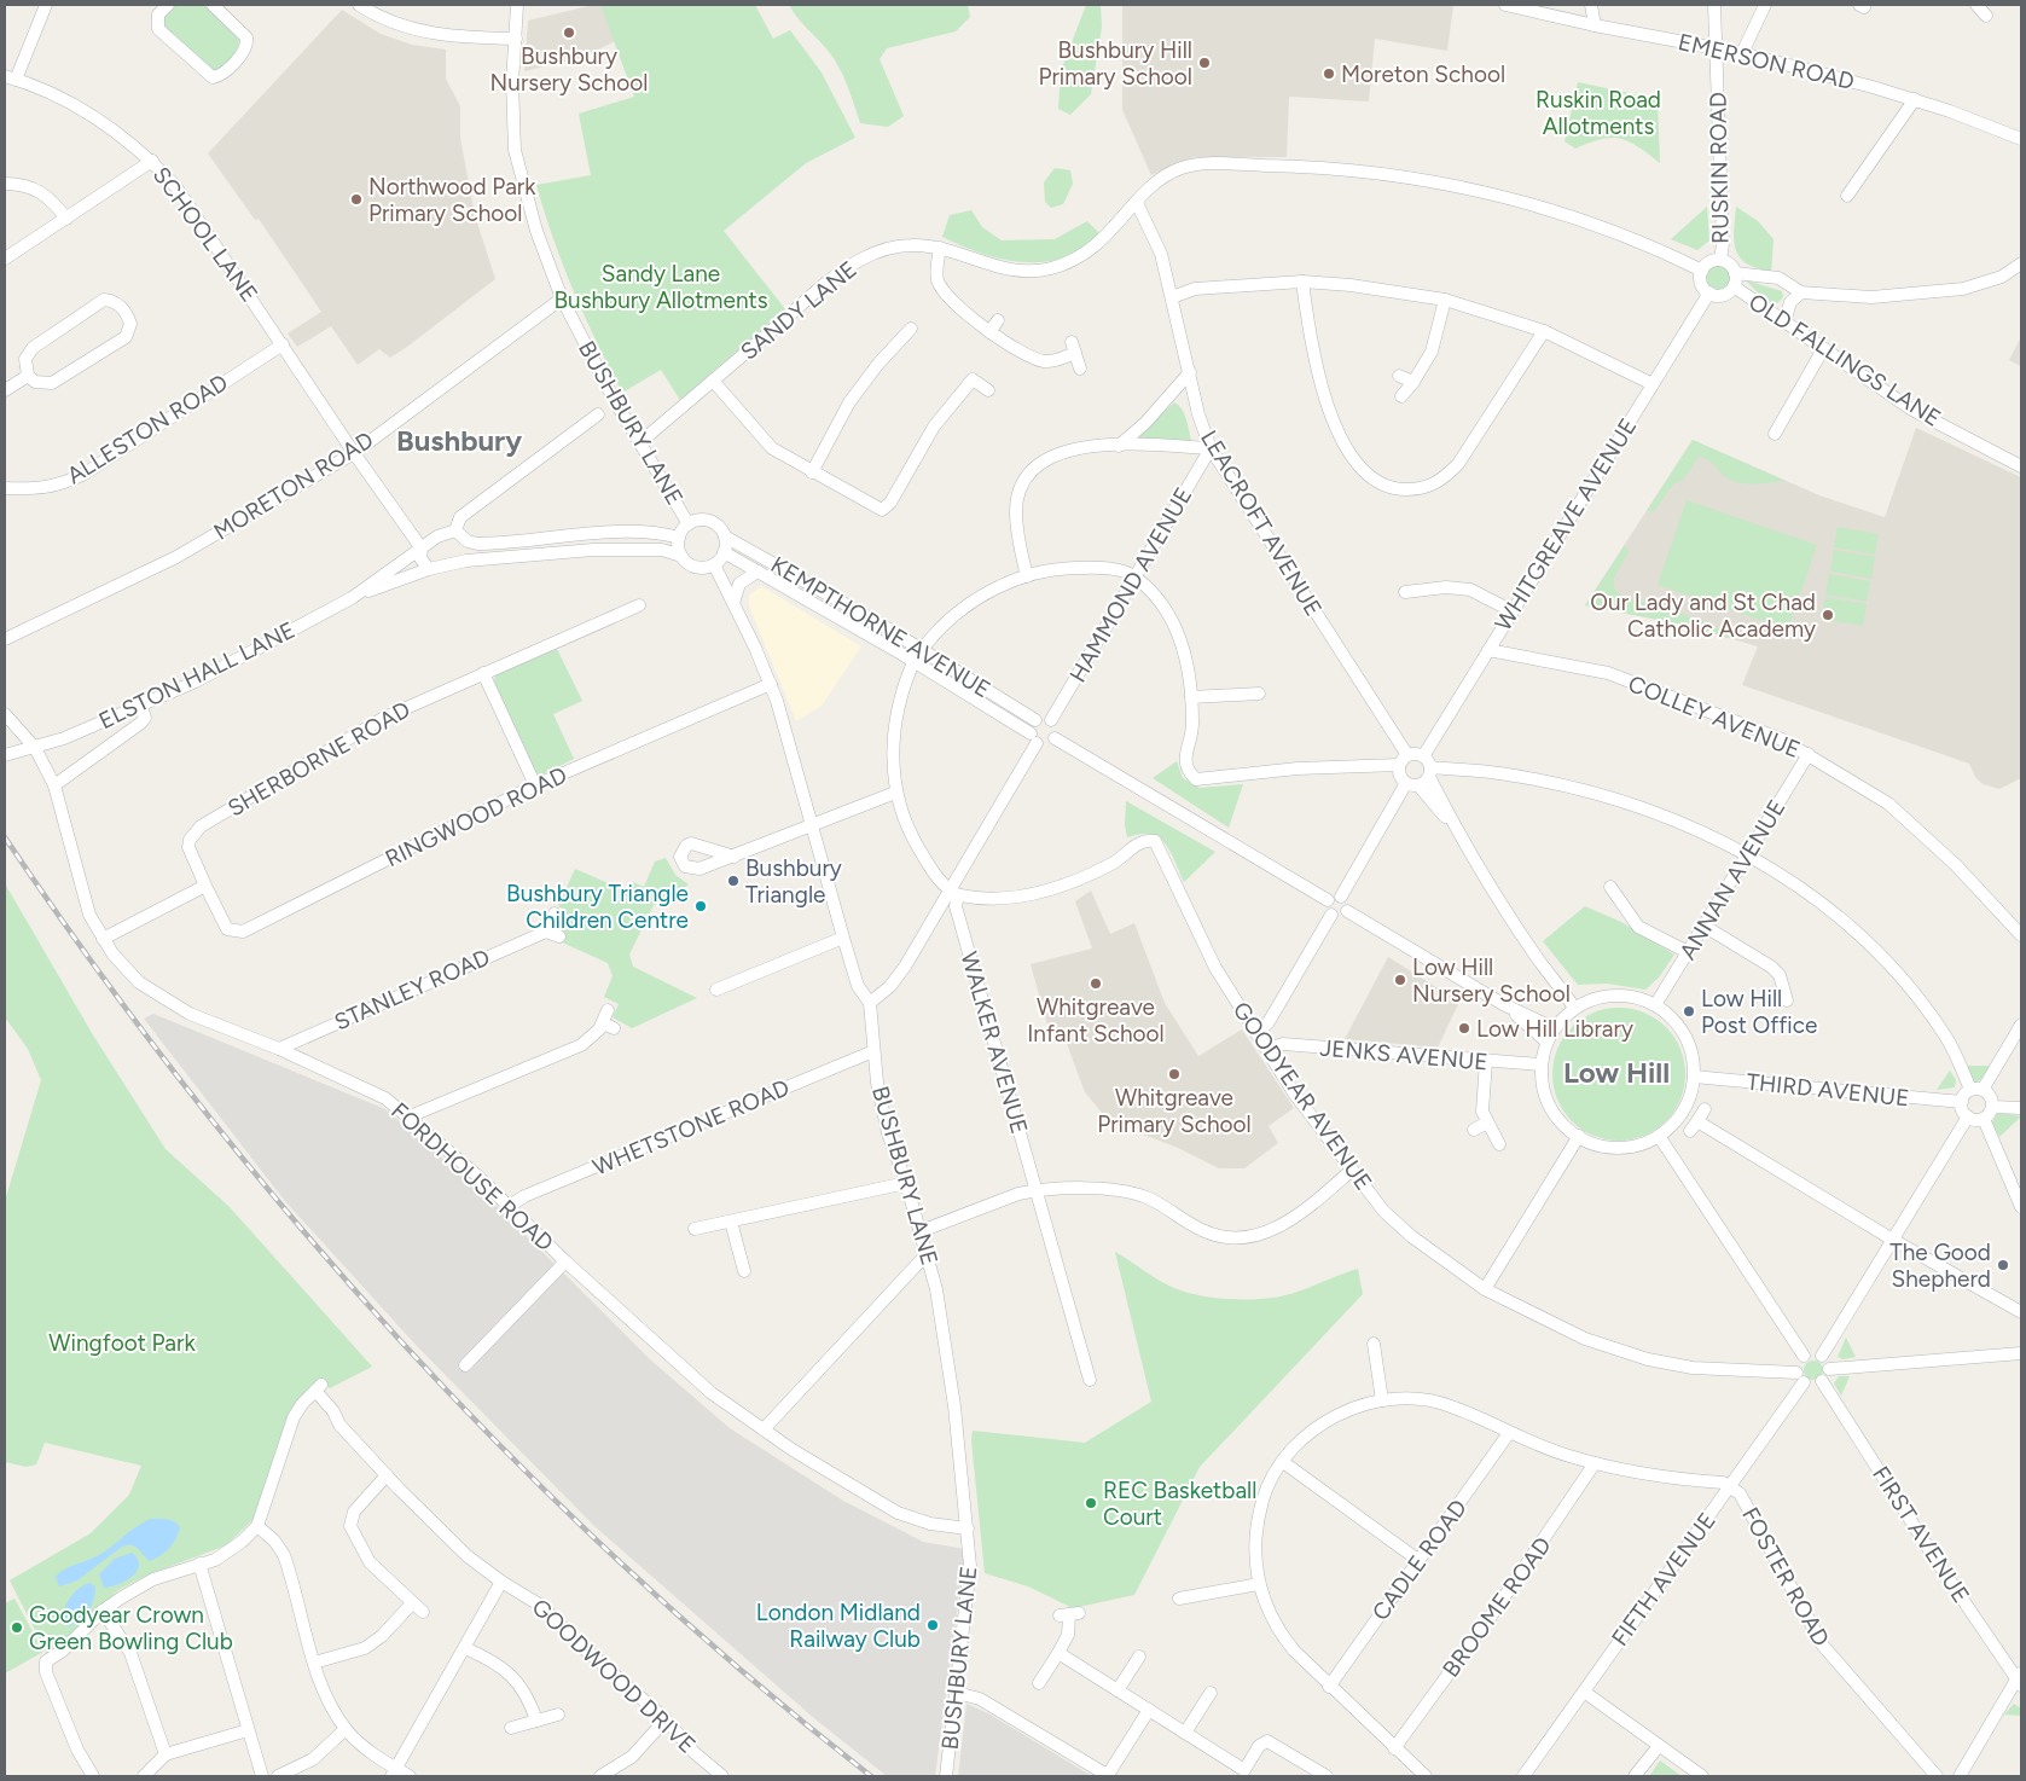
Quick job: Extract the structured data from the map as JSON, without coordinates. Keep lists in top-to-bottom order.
{
  "streets": {
    "street": [
      "EMERSON ROAD",
      "RUSKIN ROAD",
      "SCHOOL LANE",
      "SANDY LANE",
      "OLD FALLINGS LANE",
      "BUSHBURY LANE",
      "ALLESTON ROAD",
      "MORETON ROAD",
      "LEACROFT AVENUE",
      "WHITGREAVE AVENUE",
      "HAMMOND AVENUE",
      "KEMPTHORNE AVENUE",
      "ELSTON HALL LANE",
      "COLLEY AVENUE",
      "SHERBORNE ROAD",
      "RINGWOOD ROAD",
      "ANNAN AVENUE",
      "STANLEY ROAD",
      "WALKER AVENUE",
      "JENKS AVENUE",
      "THIRD AVENUE",
      "GOODYEAR AVENUE",
      "WHETSTONE ROAD",
      "FORDHOUSE ROAD",
      "FIRST AVENUE",
      "CADLE ROAD",
      "FOSTER ROAD",
      "FIFTH AVENUE",
      "BROOME ROAD",
      "GOODWOOD DRIVE"
    ]
  },
  "crossings": [
    ["EMERSON ROAD", "RUSKIN ROAD"],
    ["RUSKIN ROAD", "OLD FALLINGS LANE"],
    ["RUSKIN ROAD", "WHITGREAVE AVENUE"],
    ["SCHOOL LANE", "ALLESTON ROAD"],
    ["SCHOOL LANE", "MORETON ROAD"],
    ["SCHOOL LANE", "ELSTON HALL LANE"],
    ["SANDY LANE", "BUSHBURY LANE"],
    ["SANDY LANE", "LEACROFT AVENUE"],
    ["OLD FALLINGS LANE", "WHITGREAVE AVENUE"],
    ["BUSHBURY LANE", "MORETON ROAD"],
    ["BUSHBURY LANE", "KEMPTHORNE AVENUE"],
    ["BUSHBURY LANE", "ELSTON HALL LANE"],
    ["BUSHBURY LANE", "RINGWOOD ROAD"],
    ["BUSHBURY LANE", "WHETSTONE ROAD"],
    ["BUSHBURY LANE", "FORDHOUSE ROAD"],
    ["LEACROFT AVENUE", "WHITGREAVE AVENUE"],
    ["LEACROFT AVENUE", "HAMMOND AVENUE"],
    ["WHITGREAVE AVENUE", "COLLEY AVENUE"],
    ["HAMMOND AVENUE", "KEMPTHORNE AVENUE"],
    ["KEMPTHORNE AVENUE", "ELSTON HALL LANE"],
    ["ELSTON HALL LANE", "FORDHOUSE ROAD"],
    ["COLLEY AVENUE", "ANNAN AVENUE"],
    ["SHERBORNE ROAD", "RINGWOOD ROAD"],
    ["ANNAN AVENUE", "JENKS AVENUE"],
    ["ANNAN AVENUE", "THIRD AVENUE"],
    ["STANLEY ROAD", "FORDHOUSE ROAD"],
    ["WALKER AVENUE", "GOODYEAR AVENUE"],
    ["JENKS AVENUE", "THIRD AVENUE"],
    ["JENKS AVENUE", "GOODYEAR AVENUE"],
    ["GOODYEAR AVENUE", "FIRST AVENUE"],
    ["GOODYEAR AVENUE", "FIFTH AVENUE"],
    ["WHETSTONE ROAD", "FORDHOUSE ROAD"],
    ["FIRST AVENUE", "FIFTH AVENUE"],
    ["FOSTER ROAD", "FIFTH AVENUE"]
  ],
  "districts": ["Bushbury", "Low Hill"],
  "parks": ["Ruskin Road Allotments", "Sandy Lane Bushbury Allotments", "Wingfoot Park"],
  "places": [
    "Bushbury Nursery School",
    "Bushbury Hill Primary School",
    "Moreton School",
    "Northwood Park Primary School",
    "Our Lady and St Chad Catholic Academy",
    "Bushbury Triangle",
    "Bushbury Triangle Children Centre",
    "Low Hill Nursery School",
    "Whitgreave Infant School",
    "Low Hill Post Office",
    "Low Hill Library",
    "Whitgreave Primary School",
    "The Good Shepherd",
    "REC Basketball Court",
    "London Midland Railway Club",
    "Goodyear Crown Green Bowling Club"
  ]
}
